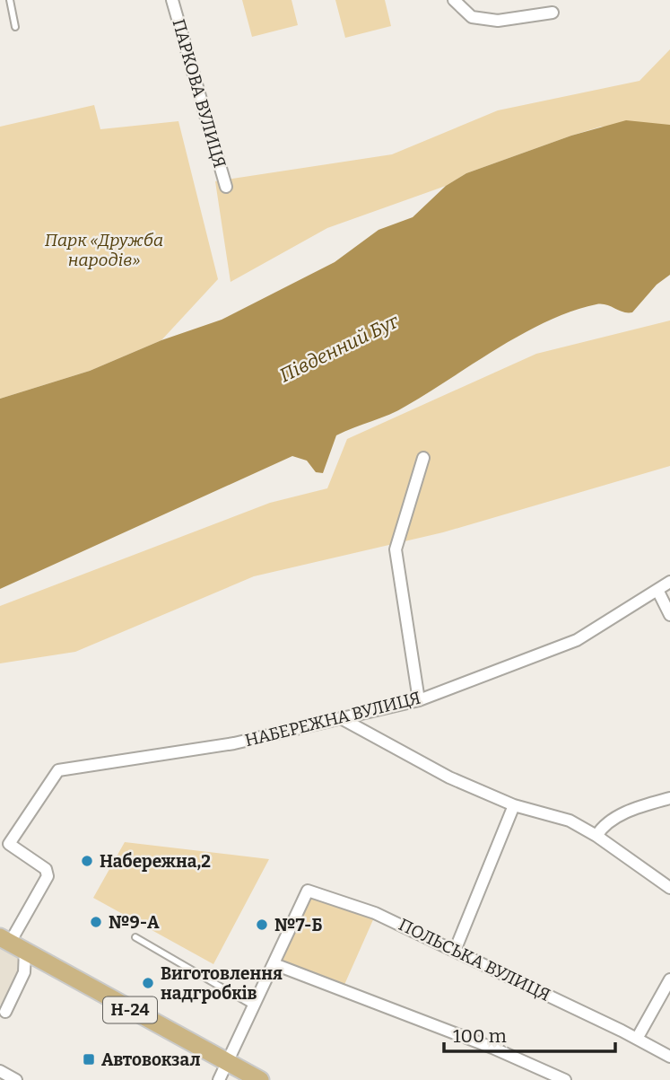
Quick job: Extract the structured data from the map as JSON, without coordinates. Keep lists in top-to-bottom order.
{
  "streets": {
    "main road": ["Н-24"],
    "street": ["ПАРКОВА ВУЛИЦЯ", "НАБЕРЕЖНА ВУЛИЦЯ", "ПОЛЬСЬКА ВУЛИЦЯ"]
  },
  "crossings": [
    ["НАБЕРЕЖНА ВУЛИЦЯ", "Н-24"]
  ],
  "water": ["Південний Буг"],
  "parks": ["Парк «Дружба народів»"],
  "places": {
    "other": [
      "Набережна,2",
      "№9-А",
      "№7-Б",
      "Виготовлення надгробків"
    ],
    "transit": ["Автовокзал"]
  },
  "scale_bar": "100 m"
}
